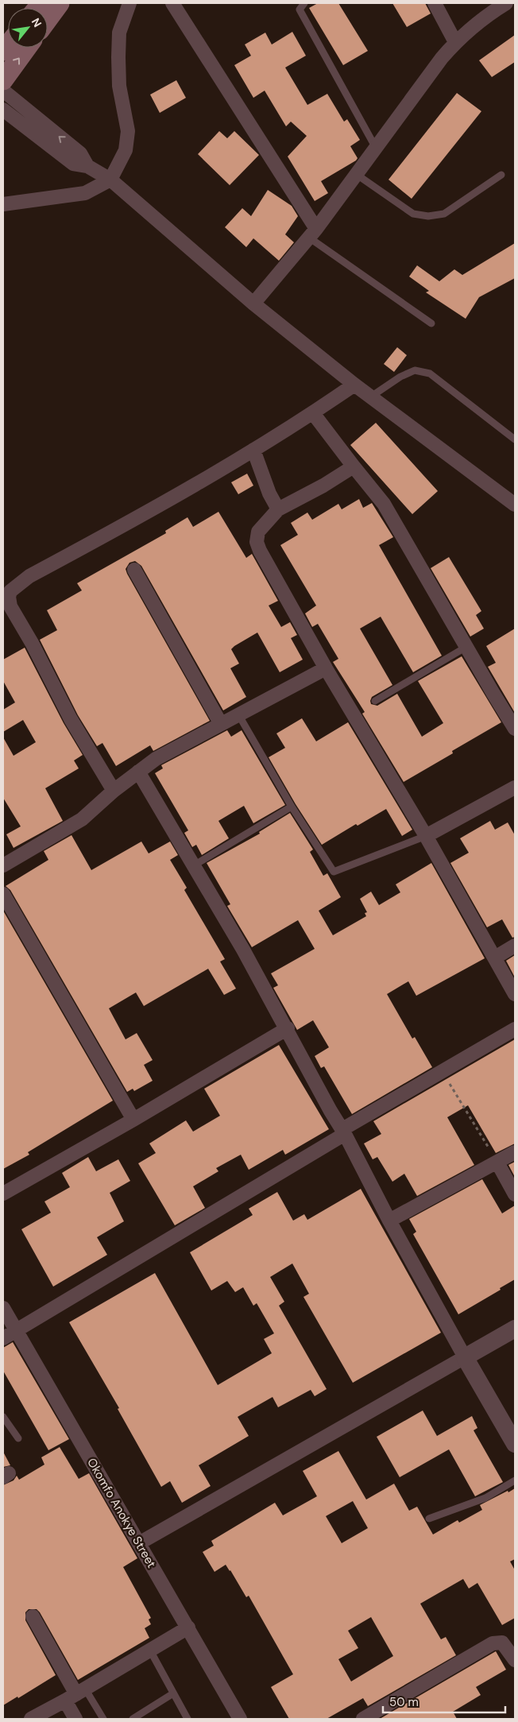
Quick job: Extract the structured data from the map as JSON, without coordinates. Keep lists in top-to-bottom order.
{
  "streets": {
    "street": ["Okomfo Anokye Street"]
  },
  "scale_bar": "50 m",
  "north": "top right"
}
